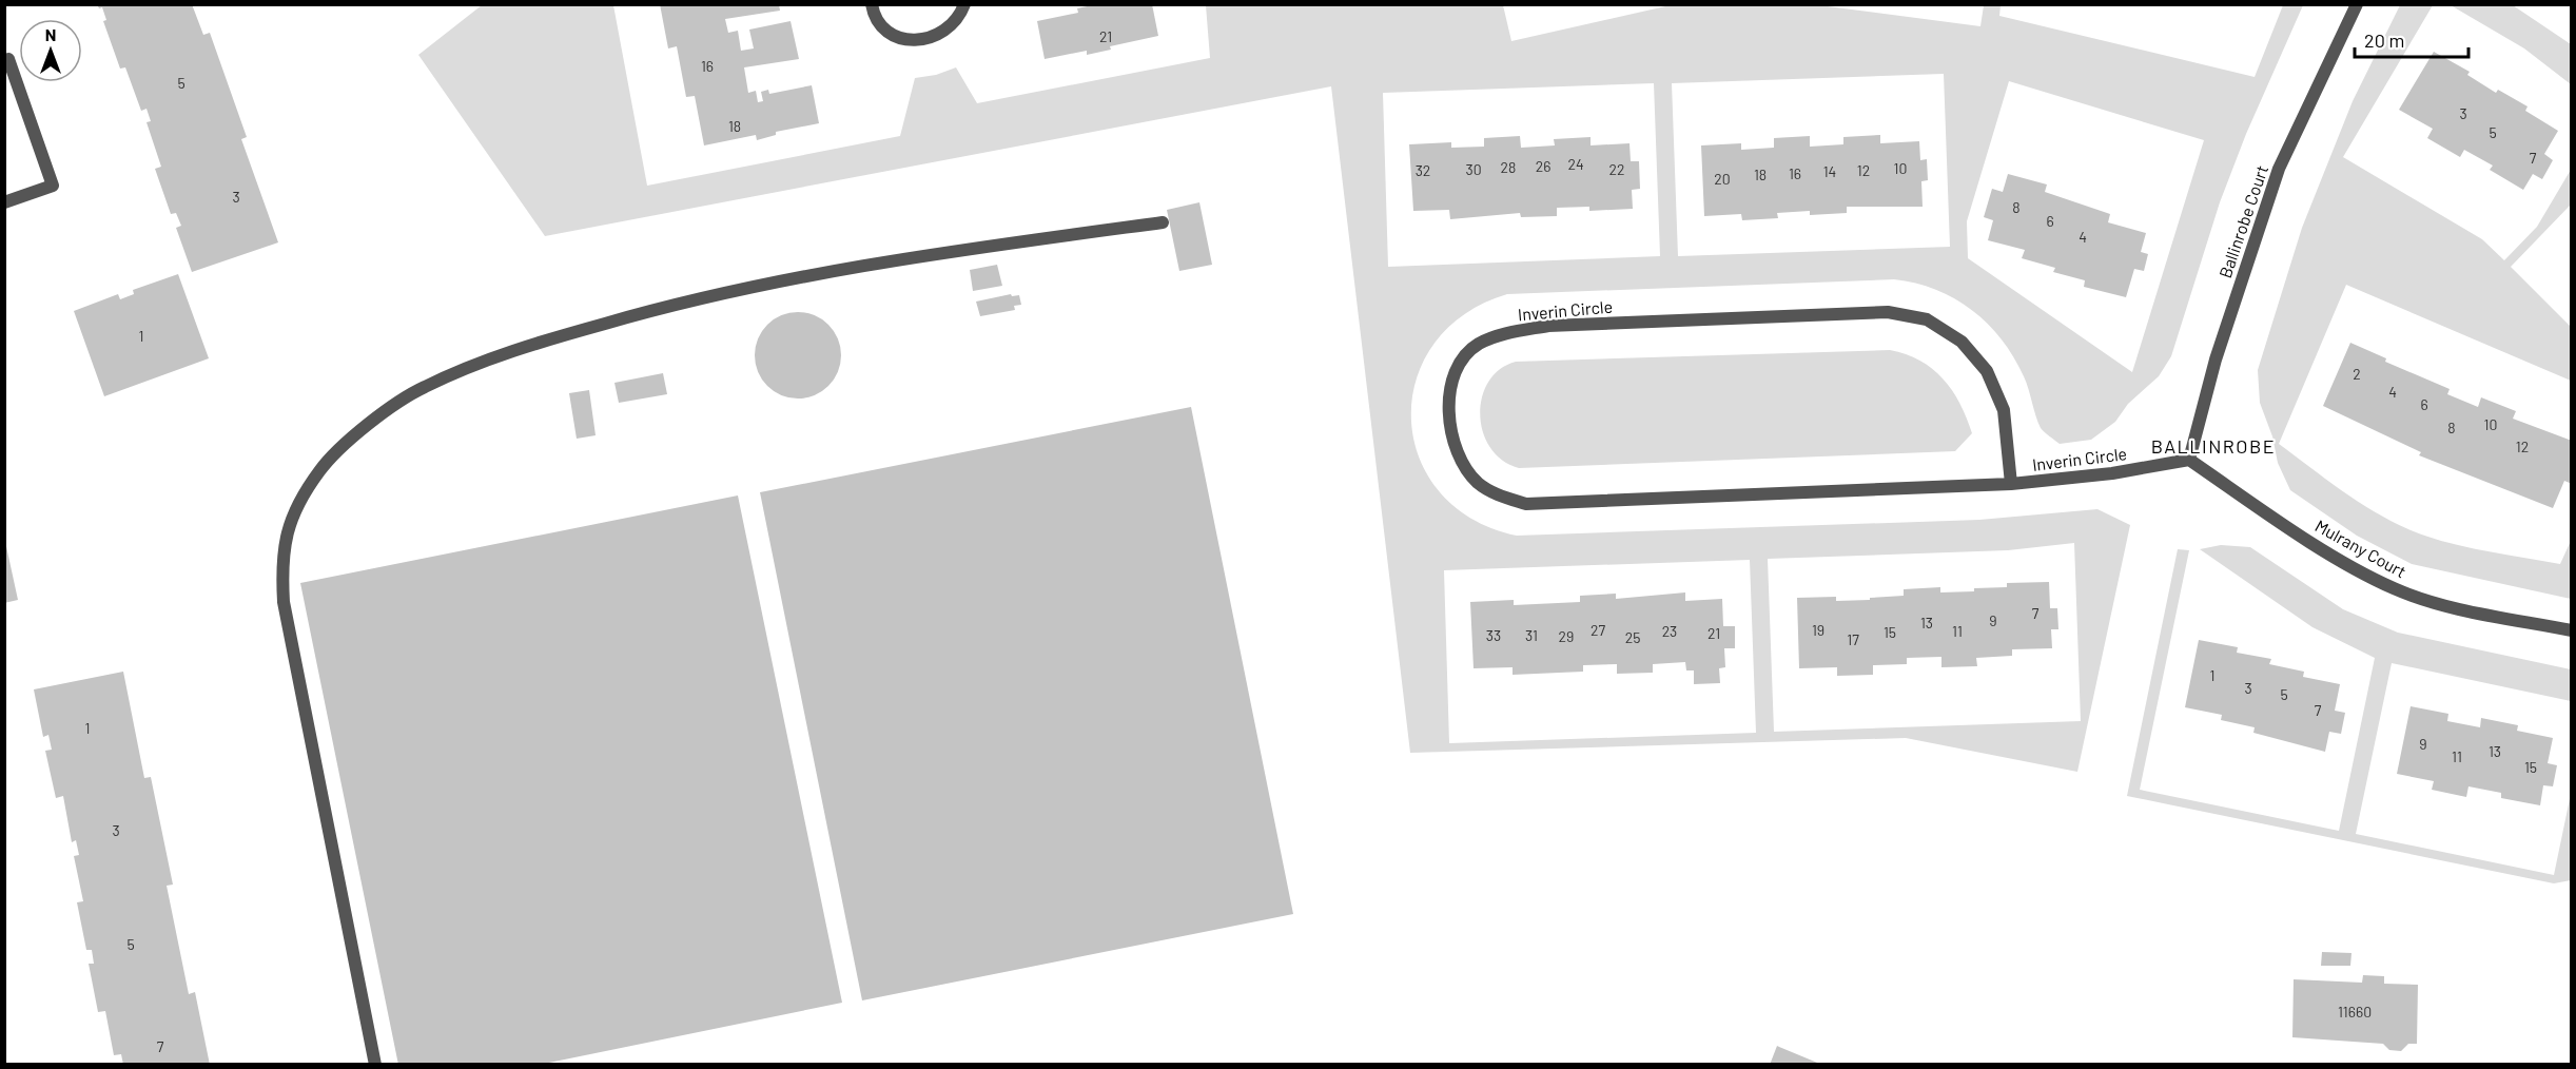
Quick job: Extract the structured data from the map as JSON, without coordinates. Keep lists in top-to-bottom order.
{
  "streets": {
    "street": ["Ballinrobe Court", "Inverin Circle", "Mulrany Court"]
  },
  "crossings": [
    ["Ballinrobe Court", "Inverin Circle"],
    ["Ballinrobe Court", "Mulrany Court"],
    ["Inverin Circle", "Mulrany Court"]
  ],
  "districts": ["BALLINROBE"],
  "house_numbers": [
    "21",
    "16",
    "5",
    "3",
    "18",
    "5",
    "7",
    "24",
    "26",
    "28",
    "10",
    "30",
    "22",
    "32",
    "12",
    "14",
    "16",
    "18",
    "20",
    "3",
    "8",
    "6",
    "4",
    "1",
    "2",
    "4",
    "6",
    "10",
    "8",
    "12",
    "7",
    "9",
    "13",
    "27",
    "19",
    "23",
    "11",
    "15",
    "21",
    "33",
    "31",
    "29",
    "25",
    "17",
    "1",
    "3",
    "5",
    "7",
    "1",
    "9",
    "13",
    "11",
    "15",
    "3",
    "5",
    "11660",
    "7"
  ],
  "scale_bar": "20 m",
  "north": "top"
}
